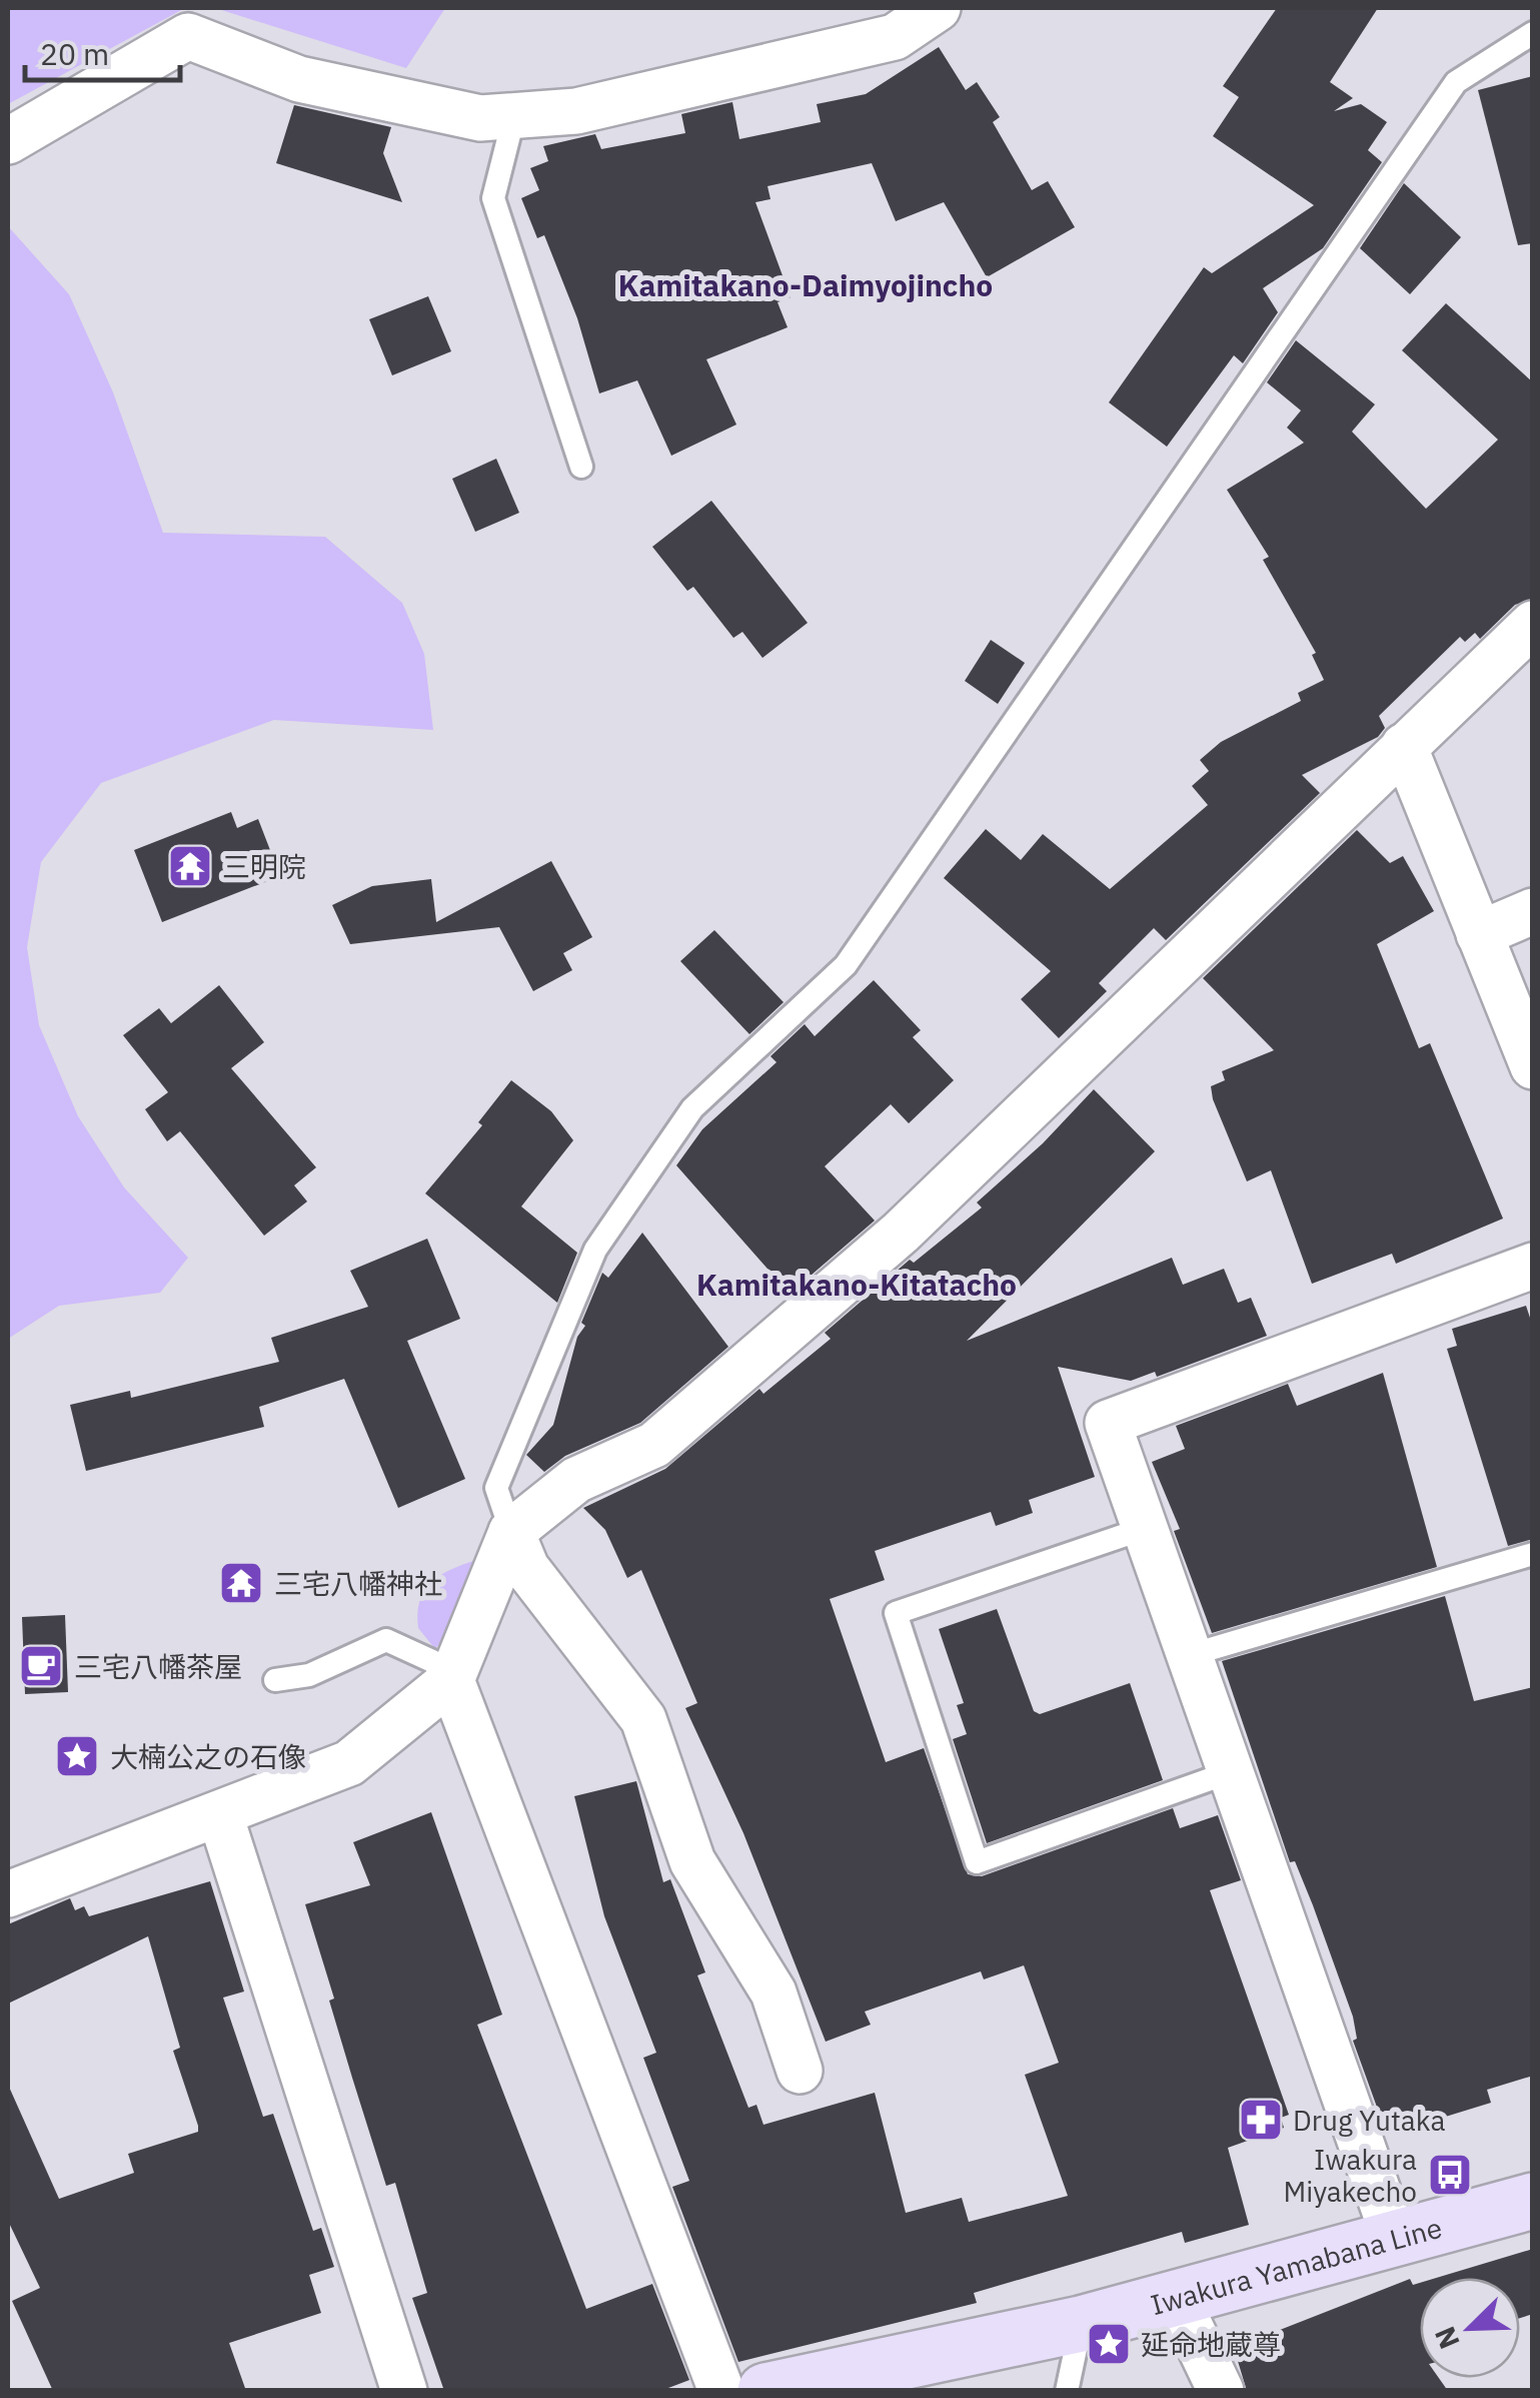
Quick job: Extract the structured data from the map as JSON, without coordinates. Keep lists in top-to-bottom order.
{
  "streets": {
    "main road": ["Iwakura Yamabana Line"]
  },
  "districts": ["Kamitakano-Daimyojincho", "Kamitakano-Kitatacho"],
  "places": {
    "temple": ["三明院", "三宅八幡神社"],
    "cafe": ["三宅八幡茶屋"],
    "place": ["大楠公之の石像", "延命地蔵尊"],
    "pharmacy": ["Drug Yutaka"],
    "bus stop": ["Iwakura Miyakecho"]
  },
  "scale_bar": "20 m",
  "north": "bottom left"
}
